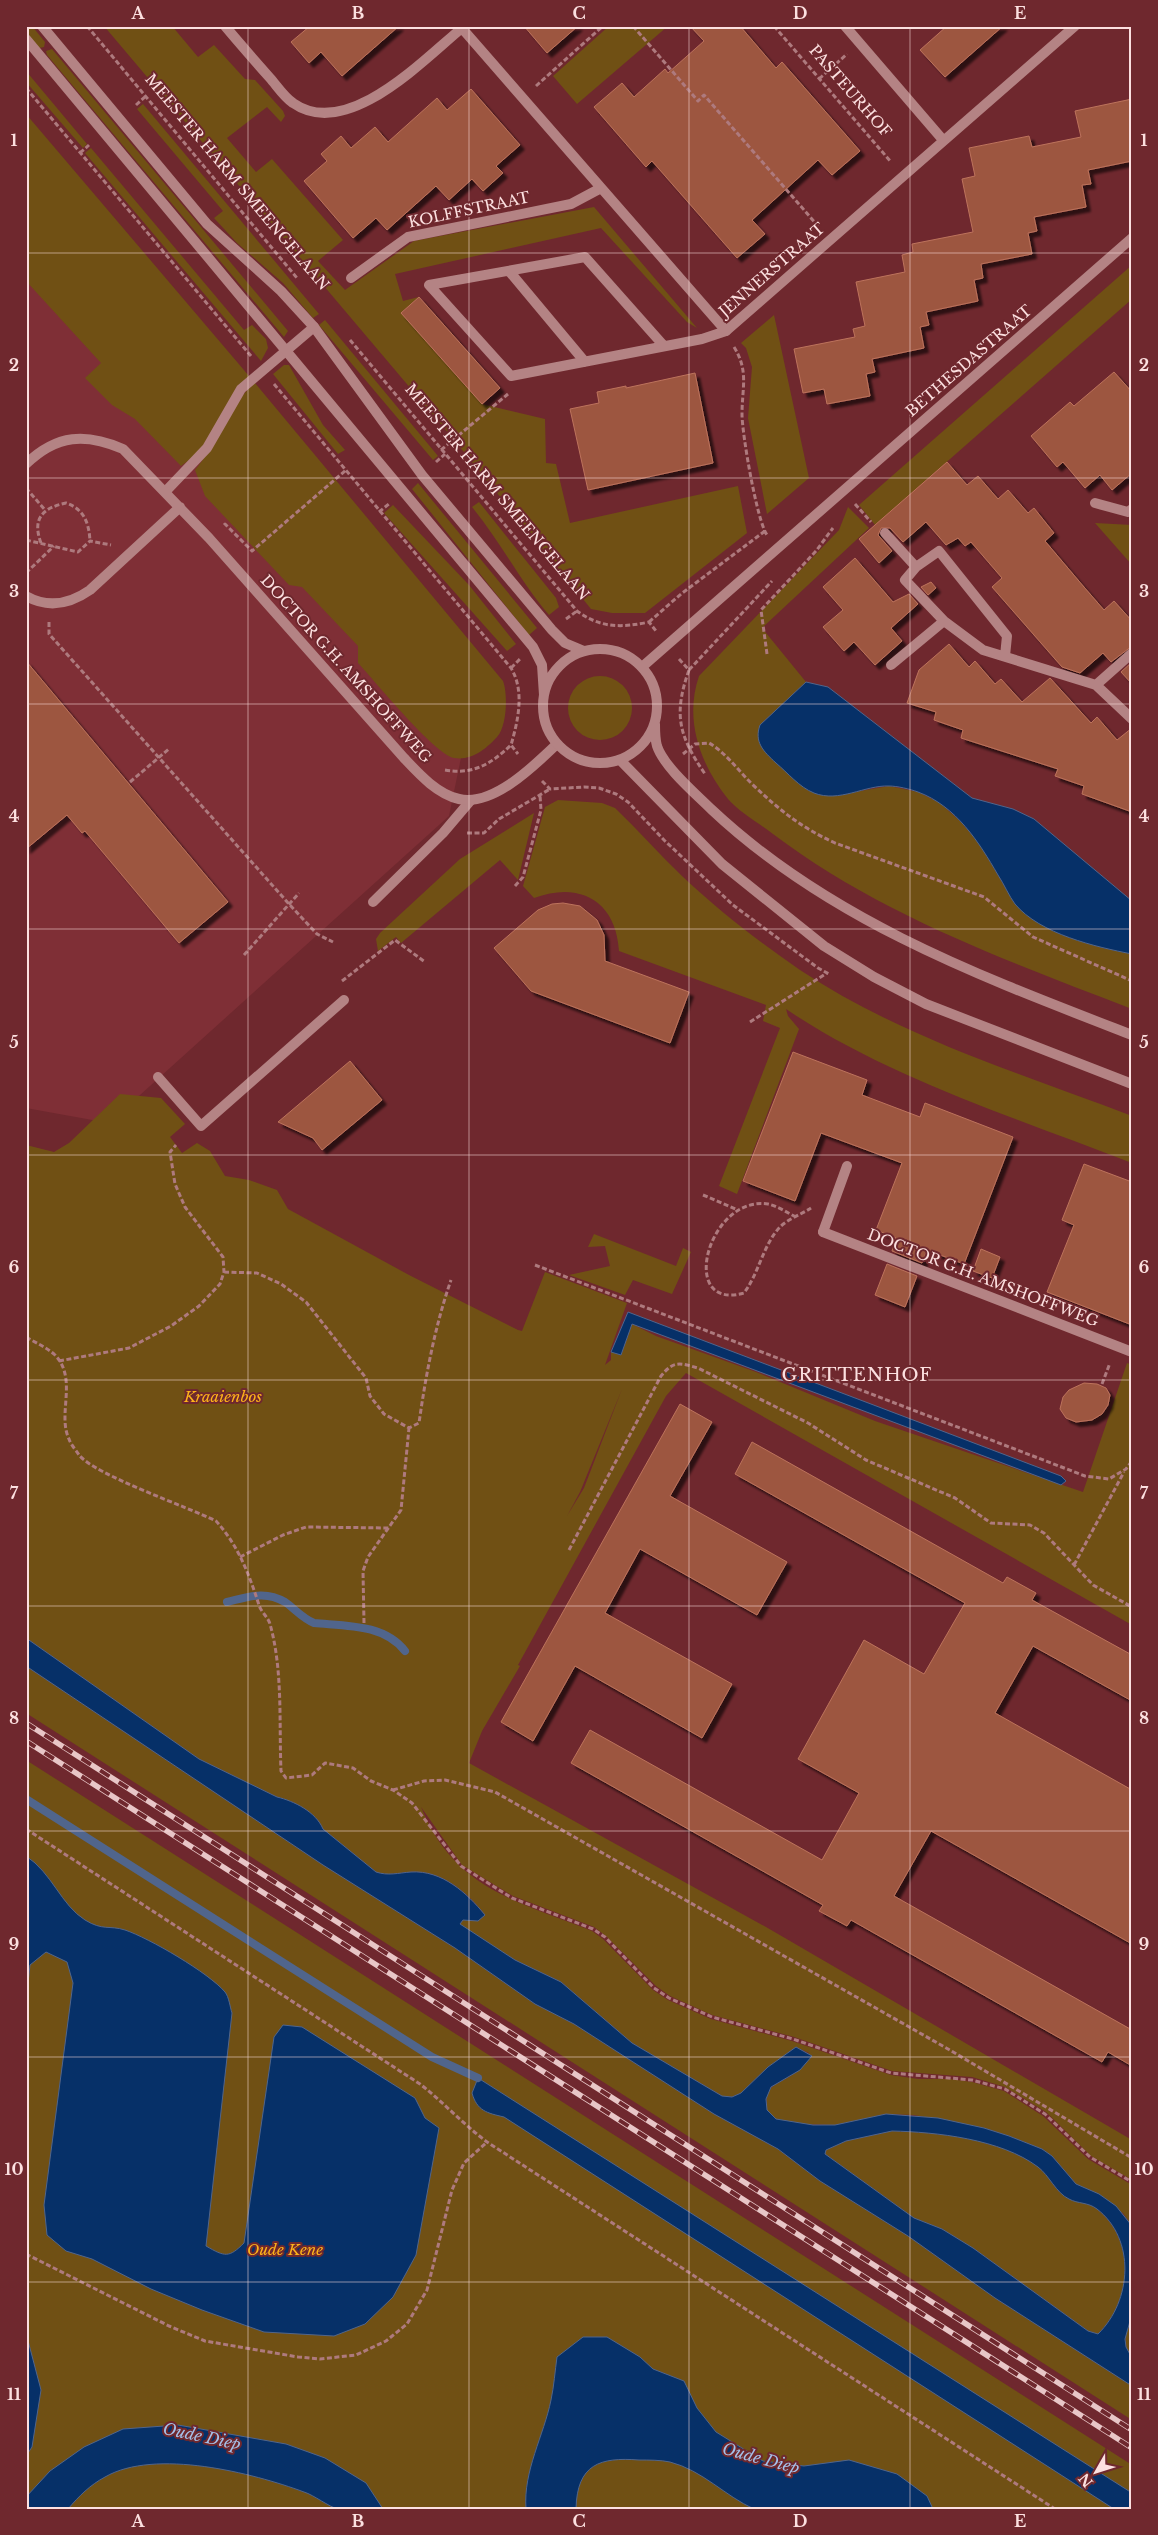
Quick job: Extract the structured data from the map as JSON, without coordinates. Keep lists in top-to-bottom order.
{
  "streets": {
    "street": [
      "KOLFFSTRAAT",
      "JENNERSTRAAT",
      "BETHESDASTRAAT",
      "DOCTOR G.H. AMSHOFFWEG"
    ],
    "path": ["PASTEURHOF", "MEESTER HARM SMEENGELAAN"]
  },
  "crossings": [
    ["PASTEURHOF", "JENNERSTRAAT"],
    ["KOLFFSTRAAT", "JENNERSTRAAT"]
  ],
  "districts": ["GRITTENHOF"],
  "water": ["Oude Diep"],
  "parks": ["Kraaienbos", "Oude Kene"],
  "north": "bottom left",
  "grid": {
    "columns": [
      "A",
      "B",
      "C",
      "D",
      "E"
    ],
    "rows": [
      "1",
      "2",
      "3",
      "4",
      "5",
      "6",
      "7",
      "8",
      "9",
      "10",
      "11"
    ]
  }
}
